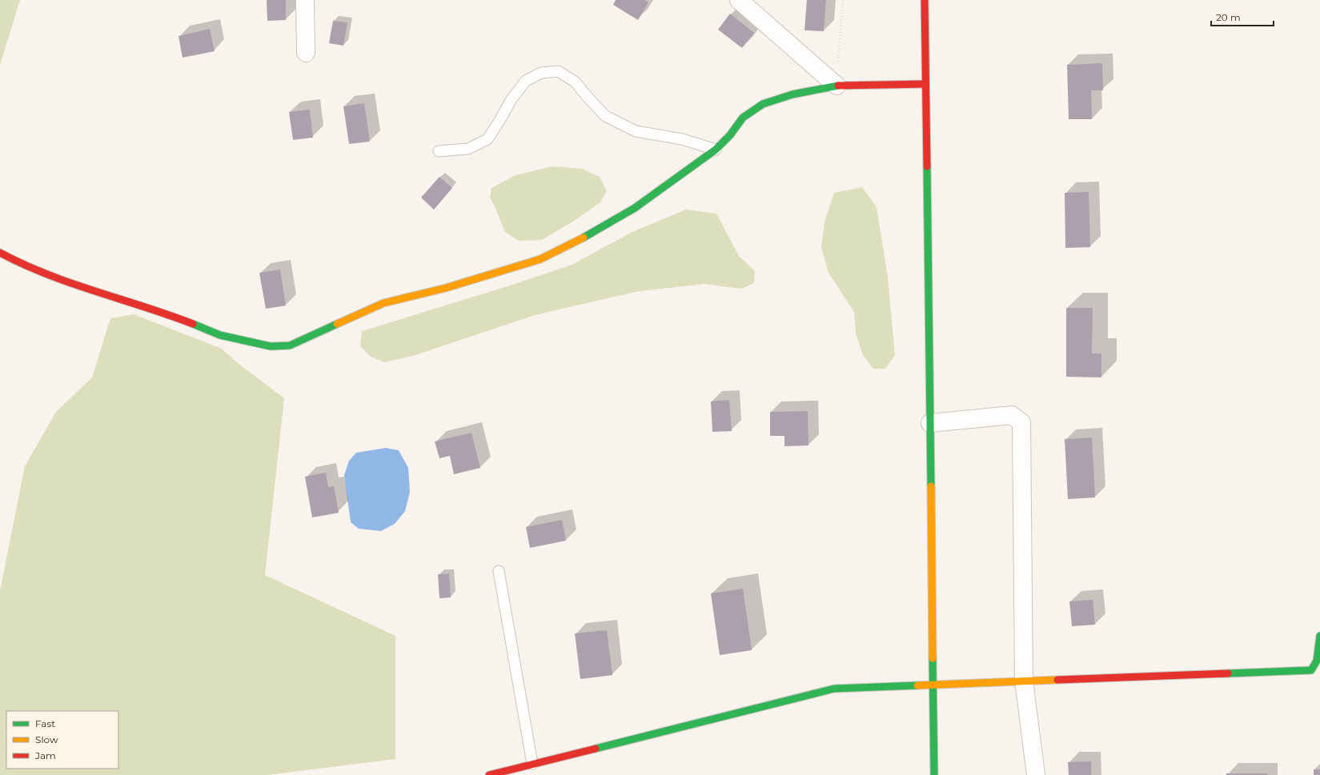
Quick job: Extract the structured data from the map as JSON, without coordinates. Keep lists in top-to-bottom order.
{
  "legend": ["Fast", "Slow", "Jam"],
  "scale_bar": "20 m"
}
